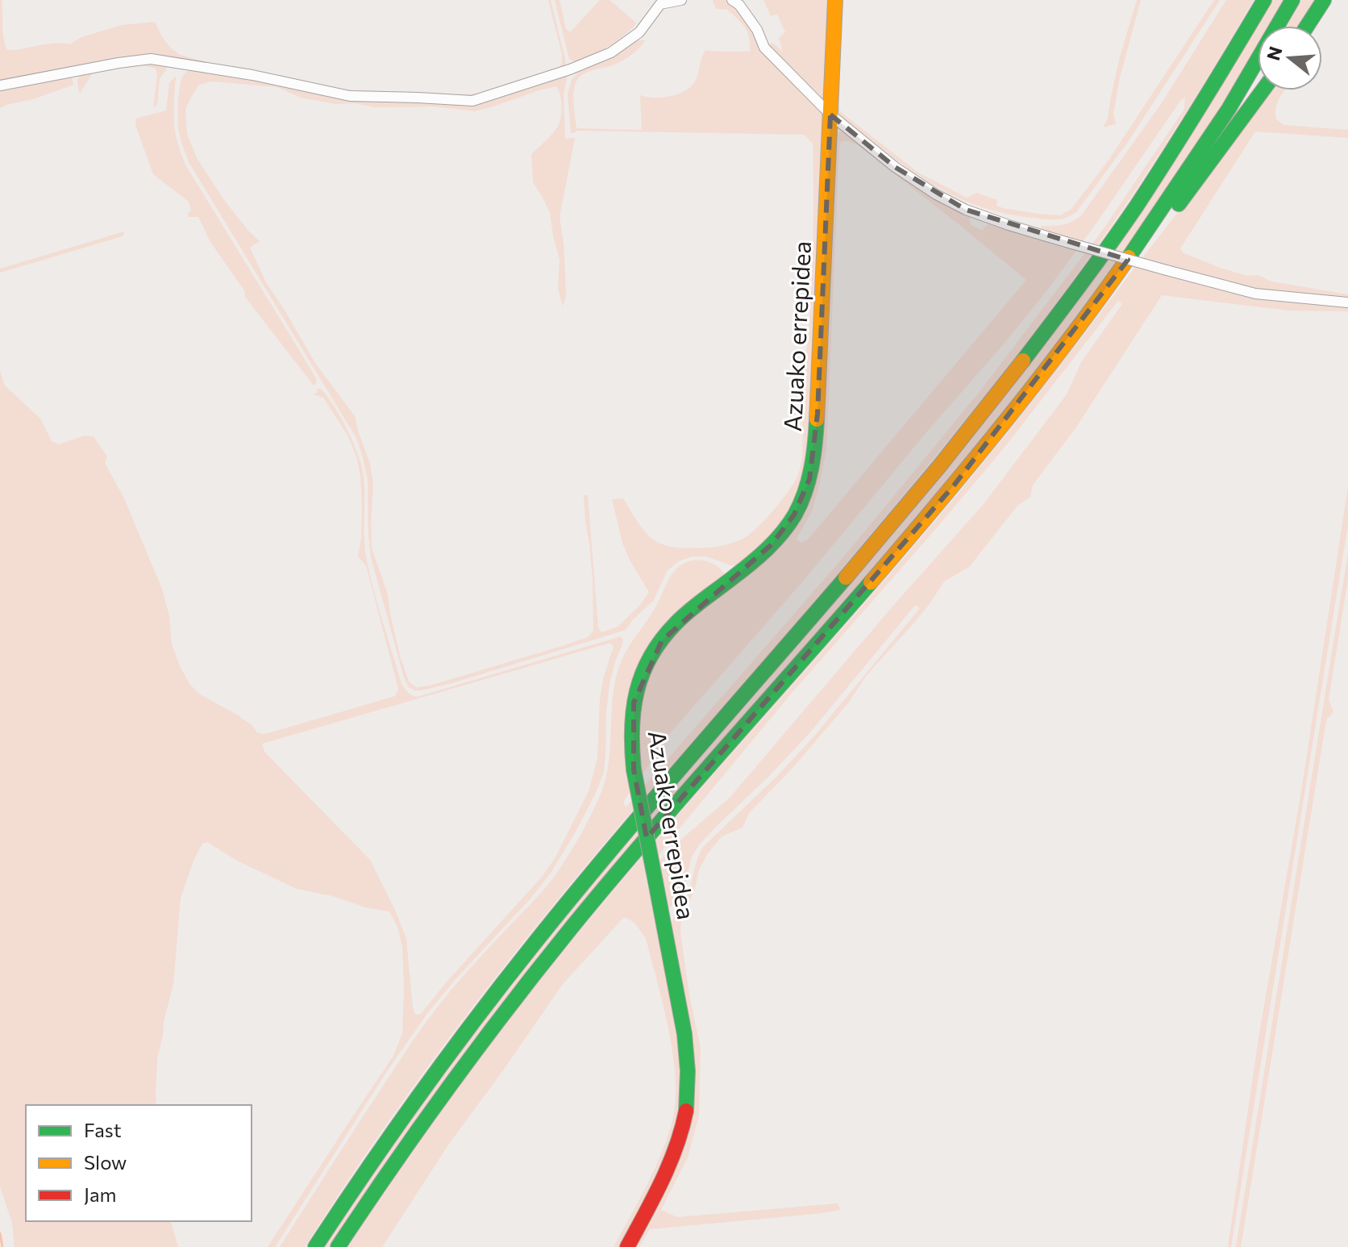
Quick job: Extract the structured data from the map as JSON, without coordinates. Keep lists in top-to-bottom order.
{
  "streets": {
    "main road": ["Azuako errepidea"]
  },
  "legend": ["Fast", "Slow", "Jam"],
  "north": "left"
}
